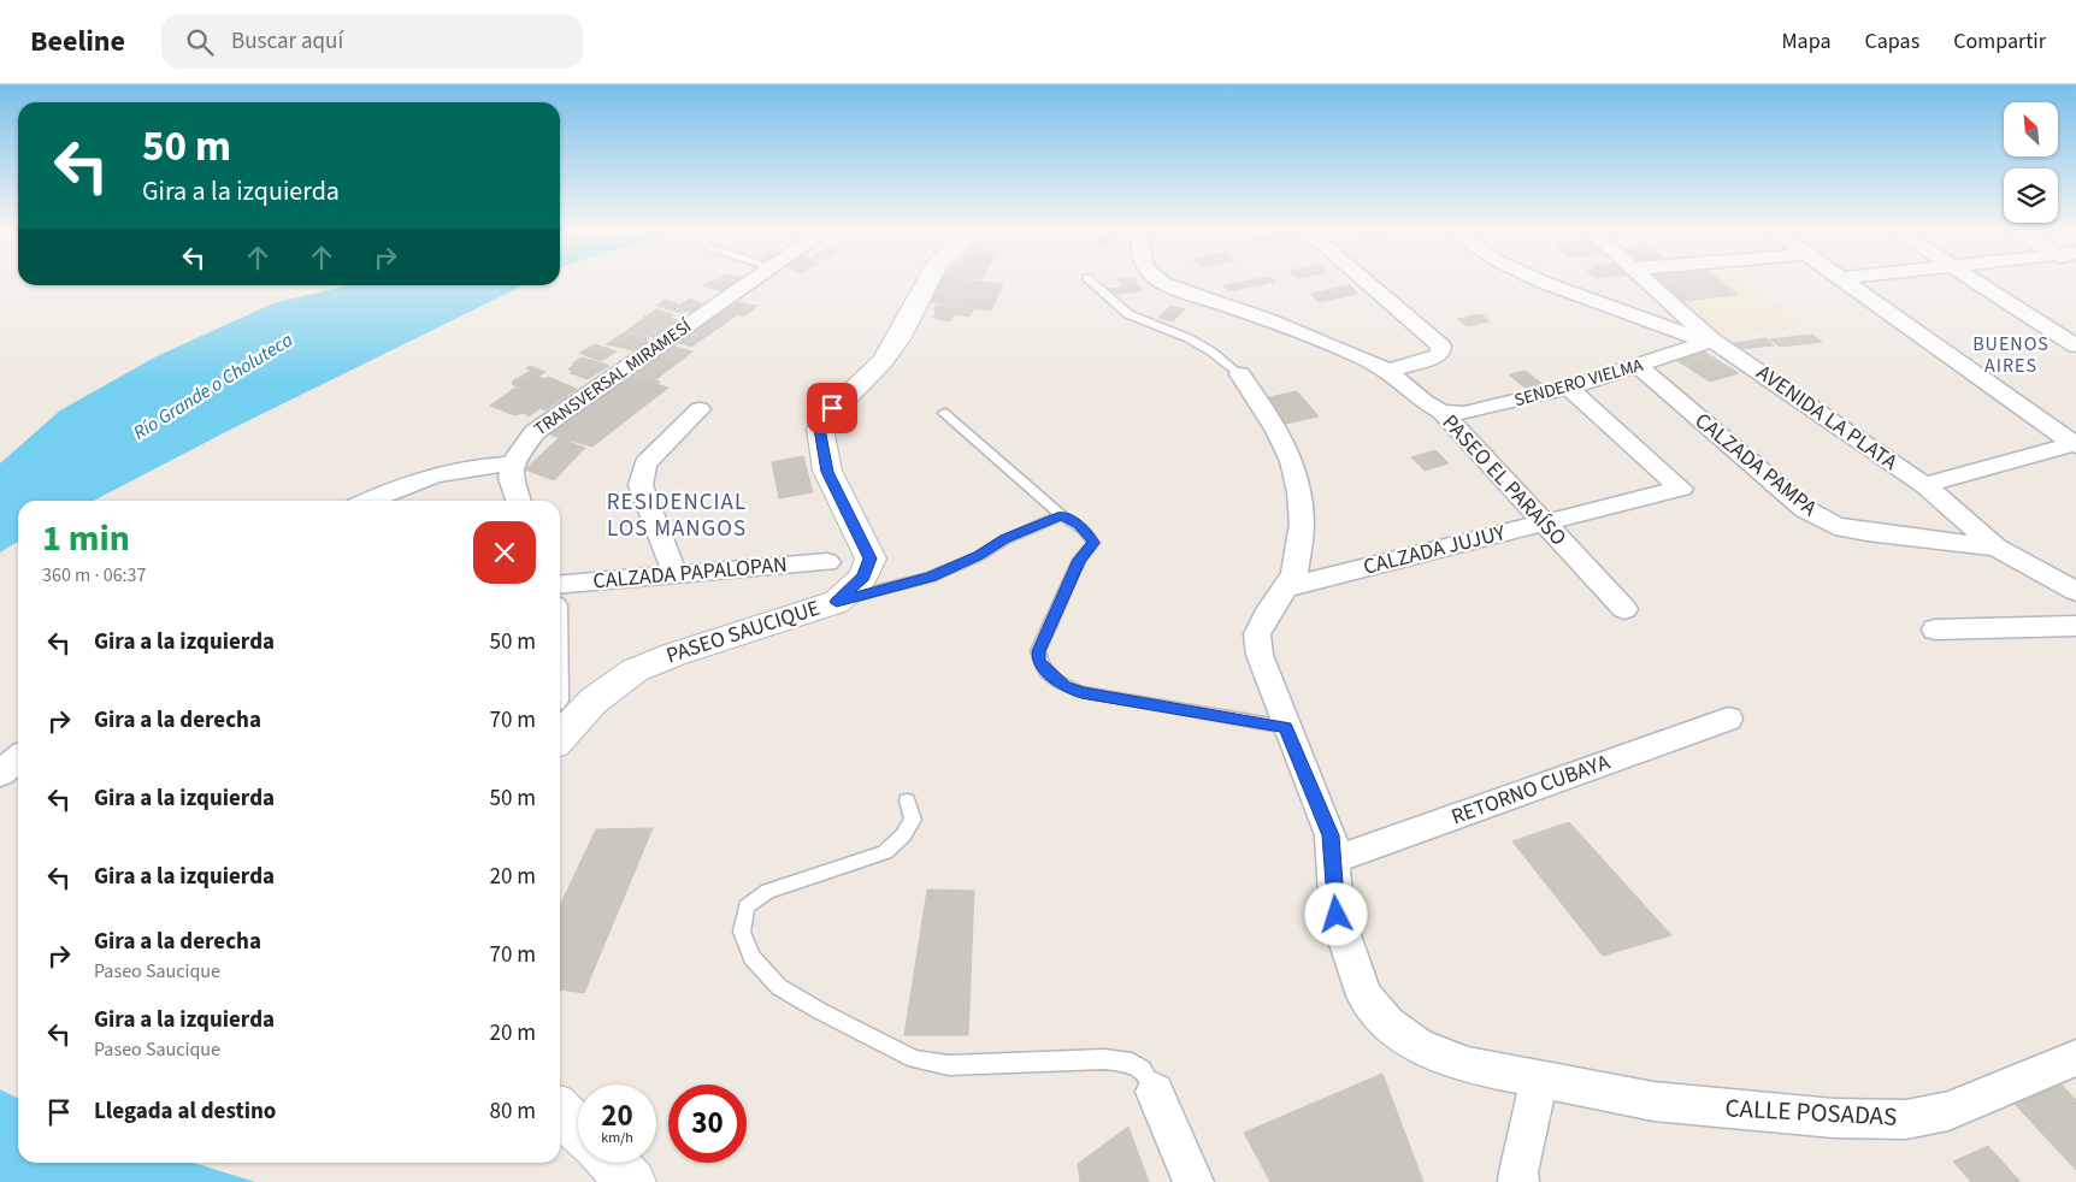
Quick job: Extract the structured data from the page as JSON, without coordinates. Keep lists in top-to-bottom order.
{
  "streets": {
    "street": [
      "TRANSVERSAL MIRAMESÍ",
      "SENDERO VIELMA",
      "AVENIDA LA PLATA",
      "CALZADA PAMPA",
      "PASEO EL PARAÍSO",
      "CALZADA JUJUY",
      "CALZADA PAPALOPAN",
      "PASEO SAUCIQUE",
      "RETORNO CUBAYA",
      "CALLE POSADAS"
    ]
  },
  "crossings": [
    ["SENDERO VIELMA", "AVENIDA LA PLATA"],
    ["SENDERO VIELMA", "CALZADA PAMPA"],
    ["SENDERO VIELMA", "PASEO EL PARAÍSO"],
    ["SENDERO VIELMA", "CALZADA JUJUY"],
    ["AVENIDA LA PLATA", "CALZADA PAMPA"],
    ["PASEO EL PARAÍSO", "CALZADA JUJUY"],
    ["CALZADA JUJUY", "CALLE POSADAS"],
    ["RETORNO CUBAYA", "CALLE POSADAS"]
  ],
  "districts": ["BUENOS AIRES", "RESIDENCIAL LOS MANGOS"],
  "water": ["Río Grande o Choluteca"],
  "north": "top left",
  "page": {
    "header": "Beeline",
    "search": "Buscar aquí",
    "nav": ["Mapa", "Capas", "Compartir"],
    "turn": ["50 m", "Gira a la izquierda"],
    "heading": ["1 min", "360 m · 06:37"],
    "list": [
      {
        "name": "Gira a la izquierda",
        "value": "50 m"
      },
      {
        "name": "Gira a la derecha",
        "value": "70 m"
      },
      {
        "name": "Gira a la izquierda",
        "value": "50 m"
      },
      {
        "name": "Gira a la izquierda",
        "value": "20 m"
      },
      {
        "name": "Gira a la derecha",
        "note": "Paseo Saucique",
        "value": "70 m"
      },
      {
        "name": "Gira a la izquierda",
        "note": "Paseo Saucique",
        "value": "20 m"
      },
      {
        "name": "Llegada al destino",
        "value": "80 m"
      }
    ],
    "speed": "20 km/h",
    "limit": "30"
  }
}
